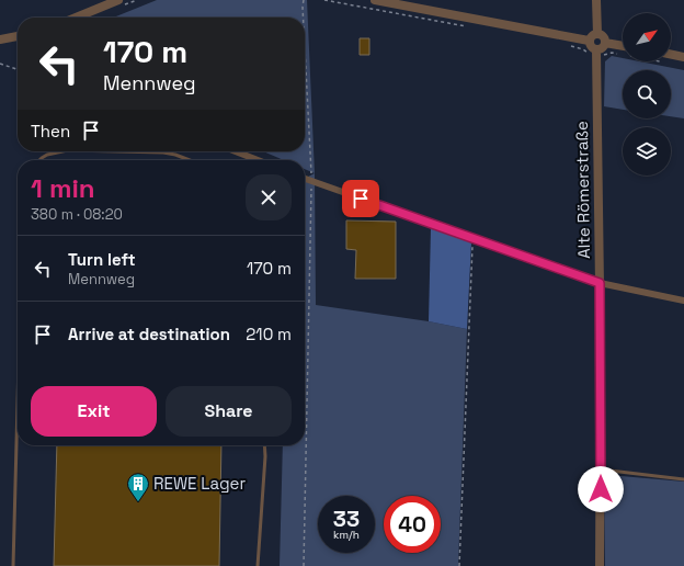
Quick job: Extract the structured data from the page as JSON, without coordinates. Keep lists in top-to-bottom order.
{
  "streets": {
    "street": ["Alte Römerstraße"]
  },
  "places": {
    "building": ["REWE Lager"]
  },
  "north": "top right",
  "page": {
    "turn": ["170 m", "Mennweg"],
    "then": "Then",
    "heading": ["1 min", "380 m · 08:20"],
    "list": [
      {
        "name": "Turn left",
        "note": "Mennweg",
        "value": "170 m"
      },
      {
        "name": "Arrive at destination",
        "value": "210 m"
      }
    ],
    "buttons": ["Exit", "Share"],
    "speed": "33 km/h",
    "limit": "40"
  }
}
